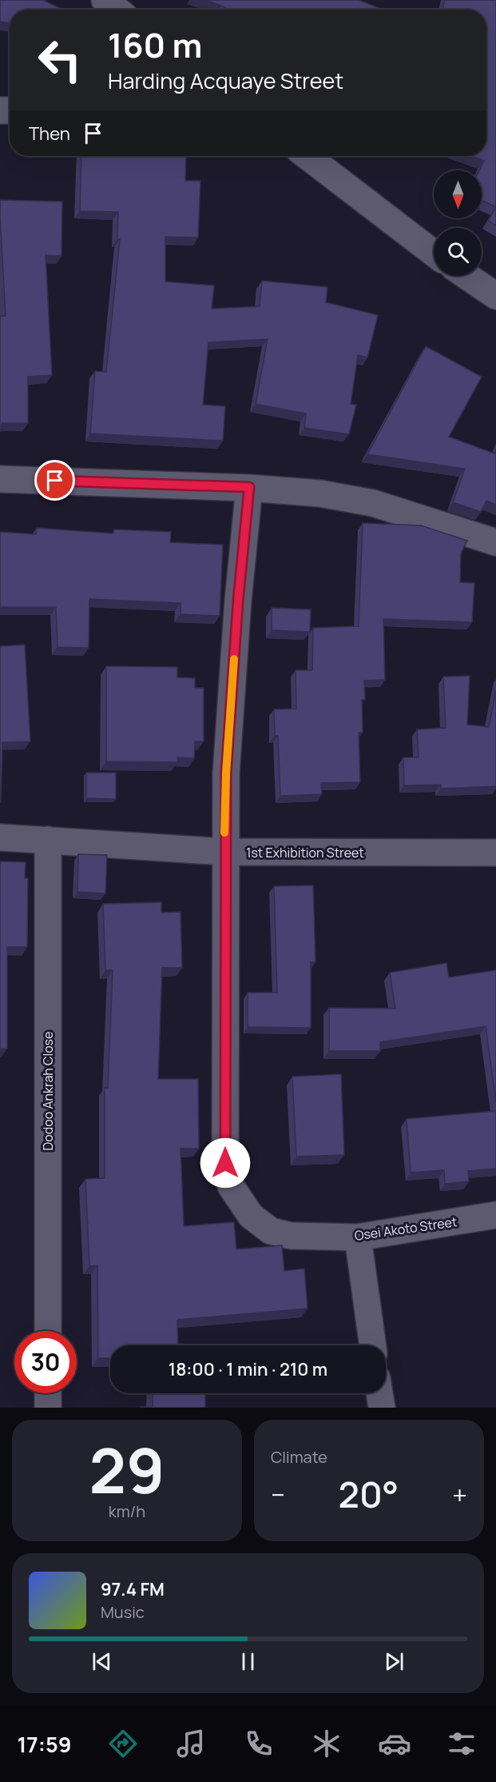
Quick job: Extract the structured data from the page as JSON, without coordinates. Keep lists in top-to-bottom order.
{
  "streets": {
    "street": ["1st Exhibition Street", "Dodoo Ankrah Close", "Osei Akoto Street"]
  },
  "crossings": [
    ["1st Exhibition Street", "Dodoo Ankrah Close"],
    ["1st Exhibition Street", "Osei Akoto Street"]
  ],
  "north": "bottom",
  "page": {
    "turn": ["160 m", "Harding Acquaye Street"],
    "then": "Then",
    "limit": "30",
    "trip": "18:00 · 1 min · 210 m",
    "tile": [
      ["29", "km/h"],
      "Climate"
    ],
    "heat": ["−", "20°", "+"],
    "song": ["97.4 FM", "Music"],
    "tabs": "17:59"
  }
}
